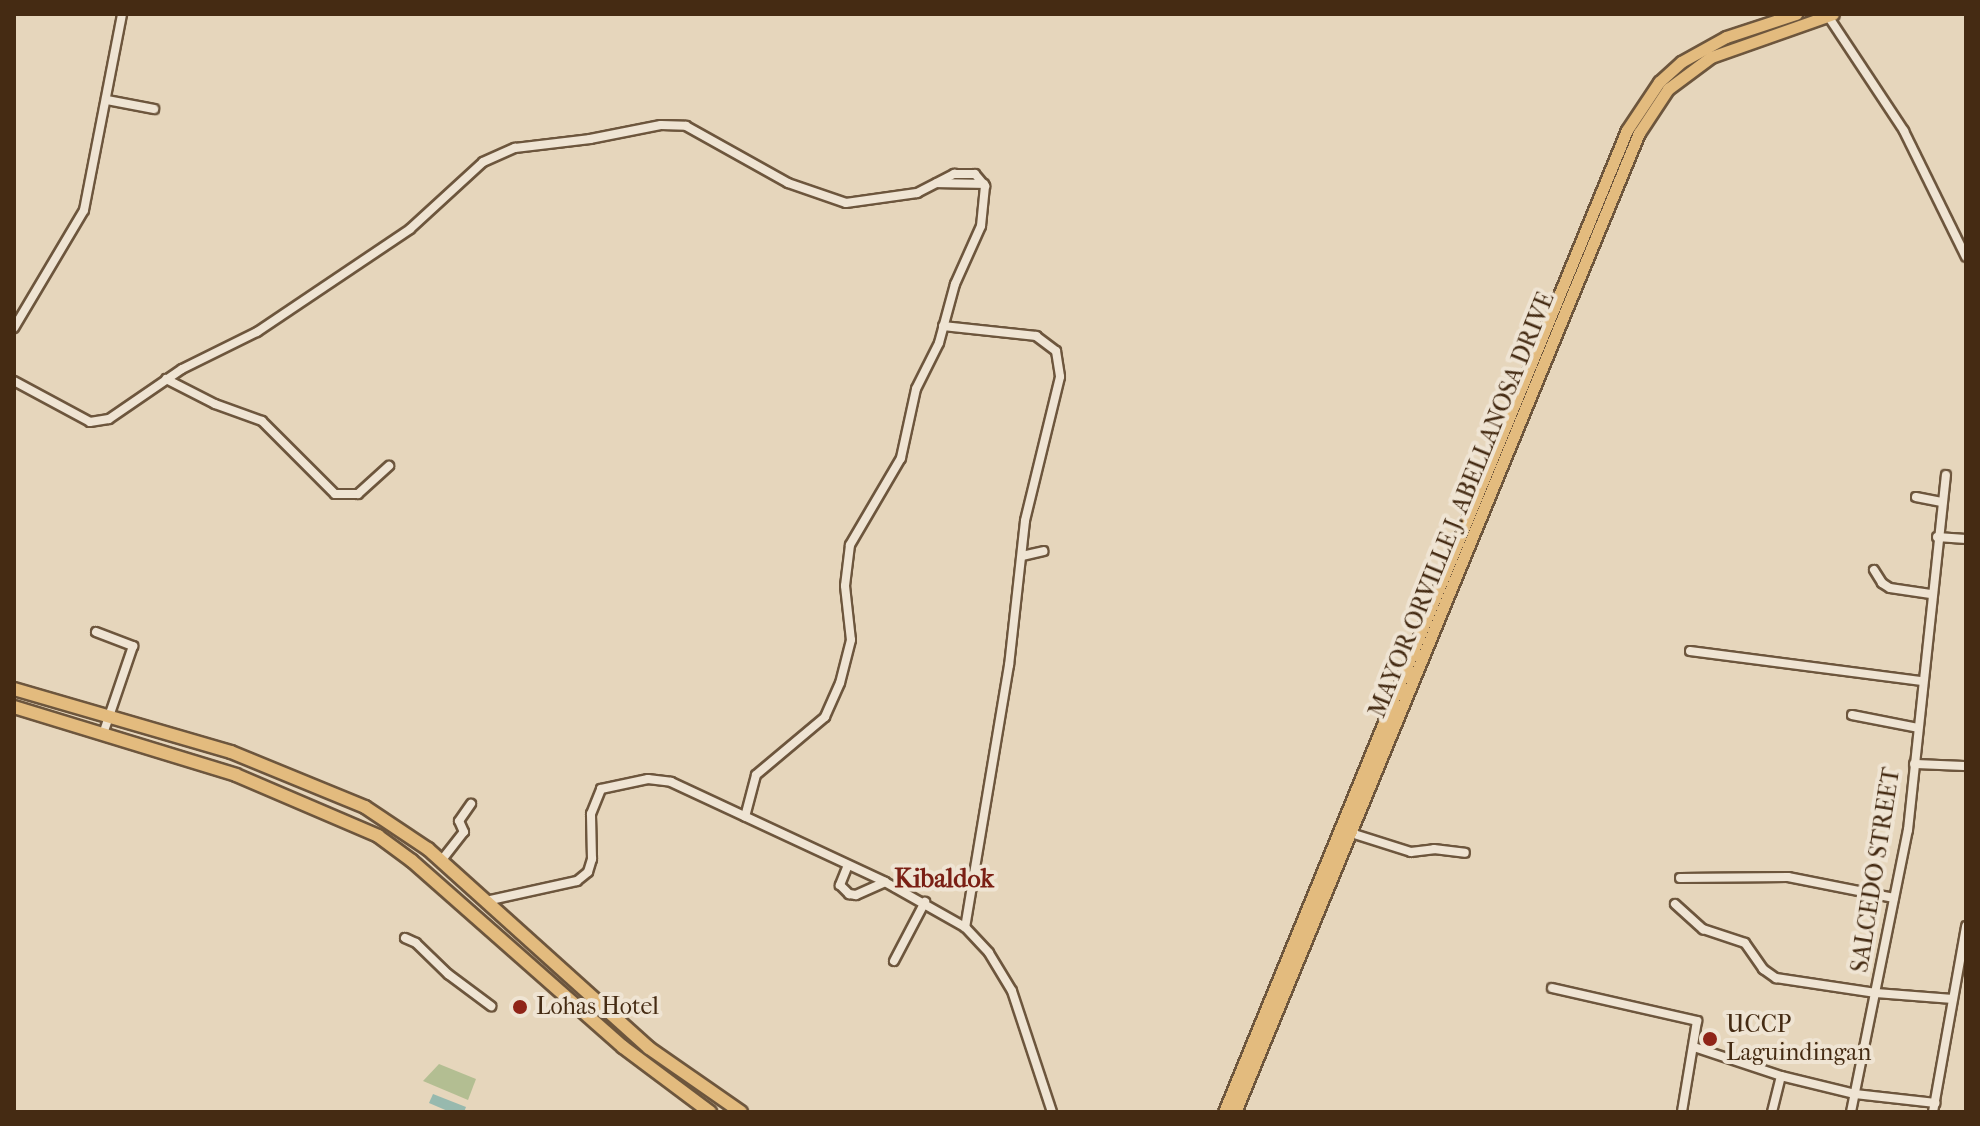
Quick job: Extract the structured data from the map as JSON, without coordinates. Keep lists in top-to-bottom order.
{
  "streets": {
    "main road": ["MAYOR ORVILLE J. ABELLANOSA DRIVE"],
    "street": ["SALCEDO STREET"]
  },
  "districts": ["Kibaldok"],
  "places": ["Lohas Hotel", "UCCP Laguindingan"]
}
